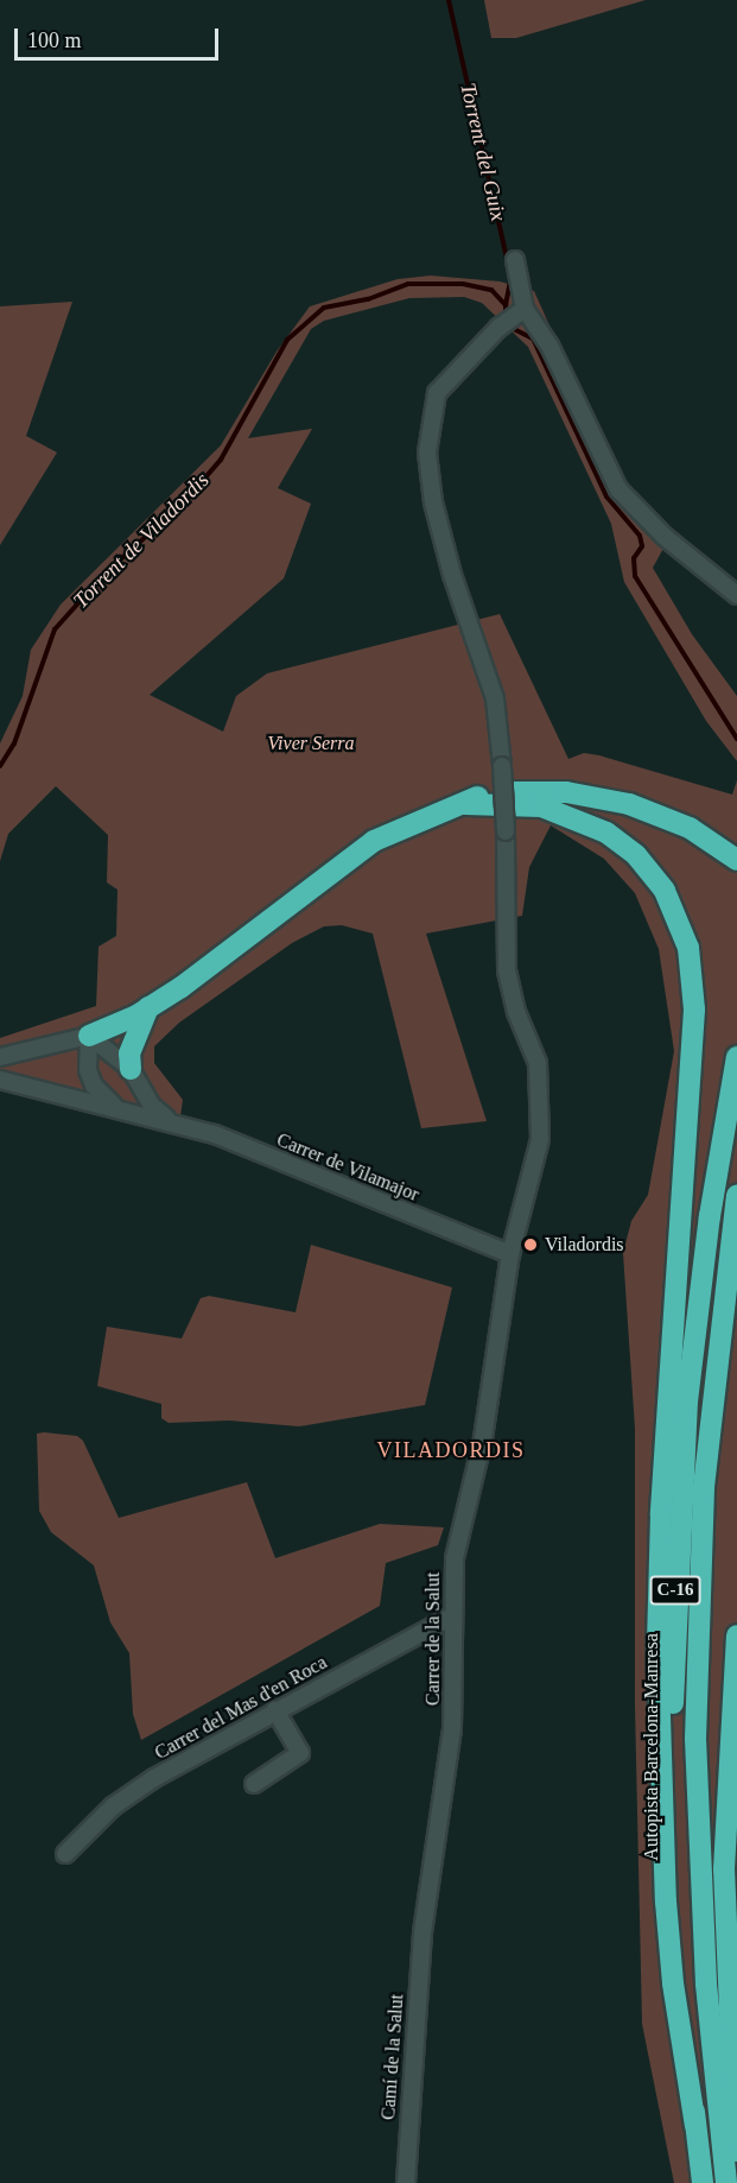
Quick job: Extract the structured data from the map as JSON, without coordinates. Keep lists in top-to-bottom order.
{
  "streets": {
    "highway": ["C-16", "Autopista Barcelona-Manresa"],
    "street": [
      "Carrer de Vilamajor",
      "Carrer de la Salut",
      "Carrer del Mas d'en Roca",
      "Camí de la Salut"
    ]
  },
  "crossings": [
    ["Carrer de Vilamajor", "Carrer de la Salut"],
    ["Carrer de la Salut", "Carrer del Mas d'en Roca"],
    ["Carrer de la Salut", "Camí de la Salut"]
  ],
  "districts": ["VILADORDIS"],
  "water": ["Torrent del Guix", "Torrent de Viladordis"],
  "parks": ["Viver Serra"],
  "places": ["Viladordis"],
  "scale_bar": "100 m"
}
